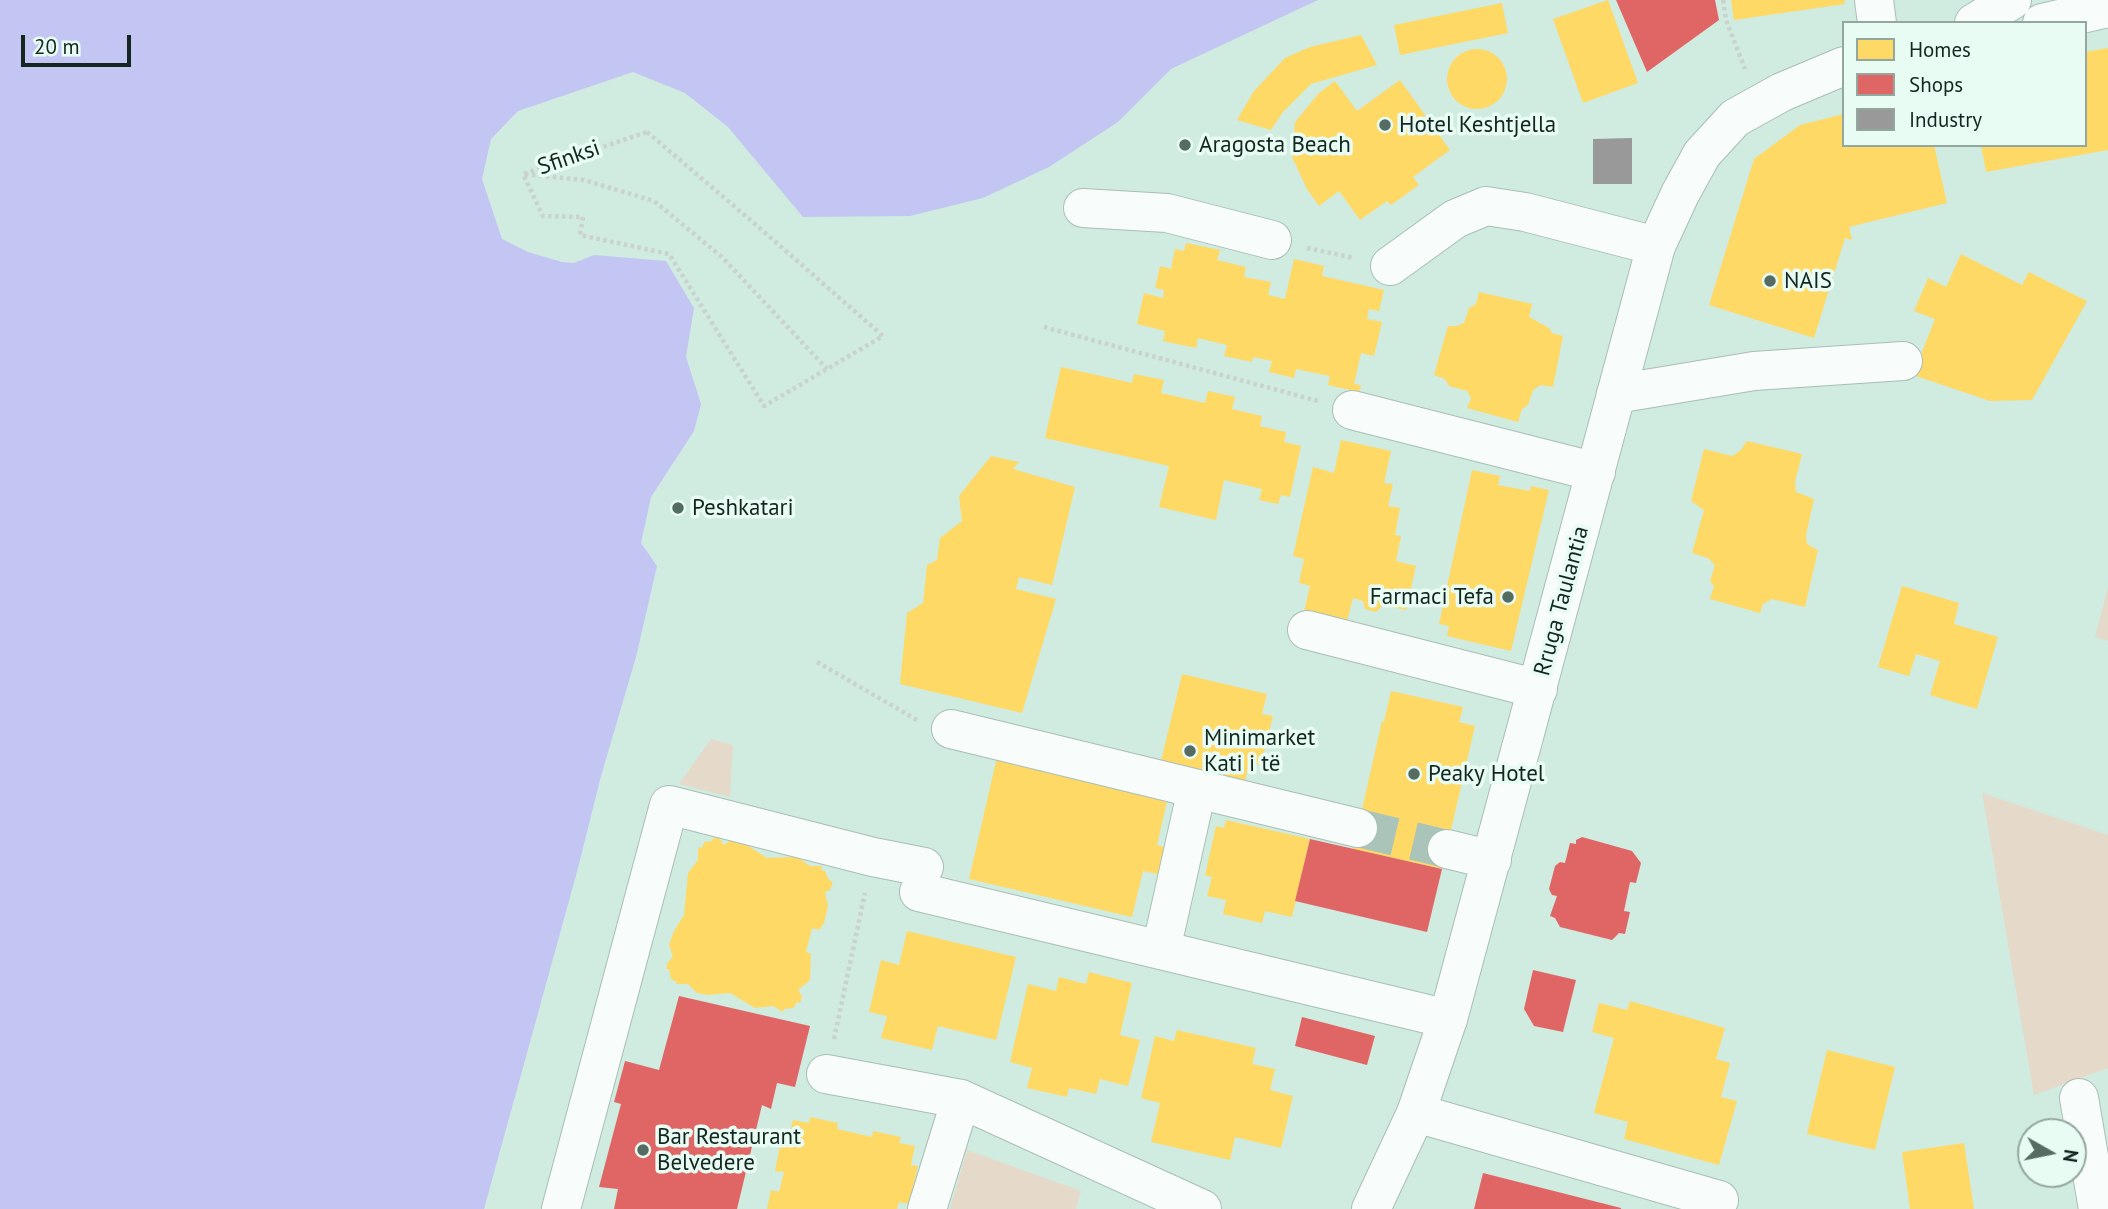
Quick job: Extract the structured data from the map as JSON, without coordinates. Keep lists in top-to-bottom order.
{
  "streets": {
    "street": ["Rruga Taulantia"],
    "path": ["Sfinksi"]
  },
  "places": [
    "Hotel Keshtjella",
    "Aragosta Beach",
    "NAIS",
    "Peshkatari",
    "Farmaci Tefa",
    "Minimarket Kati i të",
    "Peaky Hotel",
    "Bar Restaurant Belvedere"
  ],
  "legend": ["Homes", "Shops", "Industry"],
  "scale_bar": "20 m",
  "north": "right"
}
